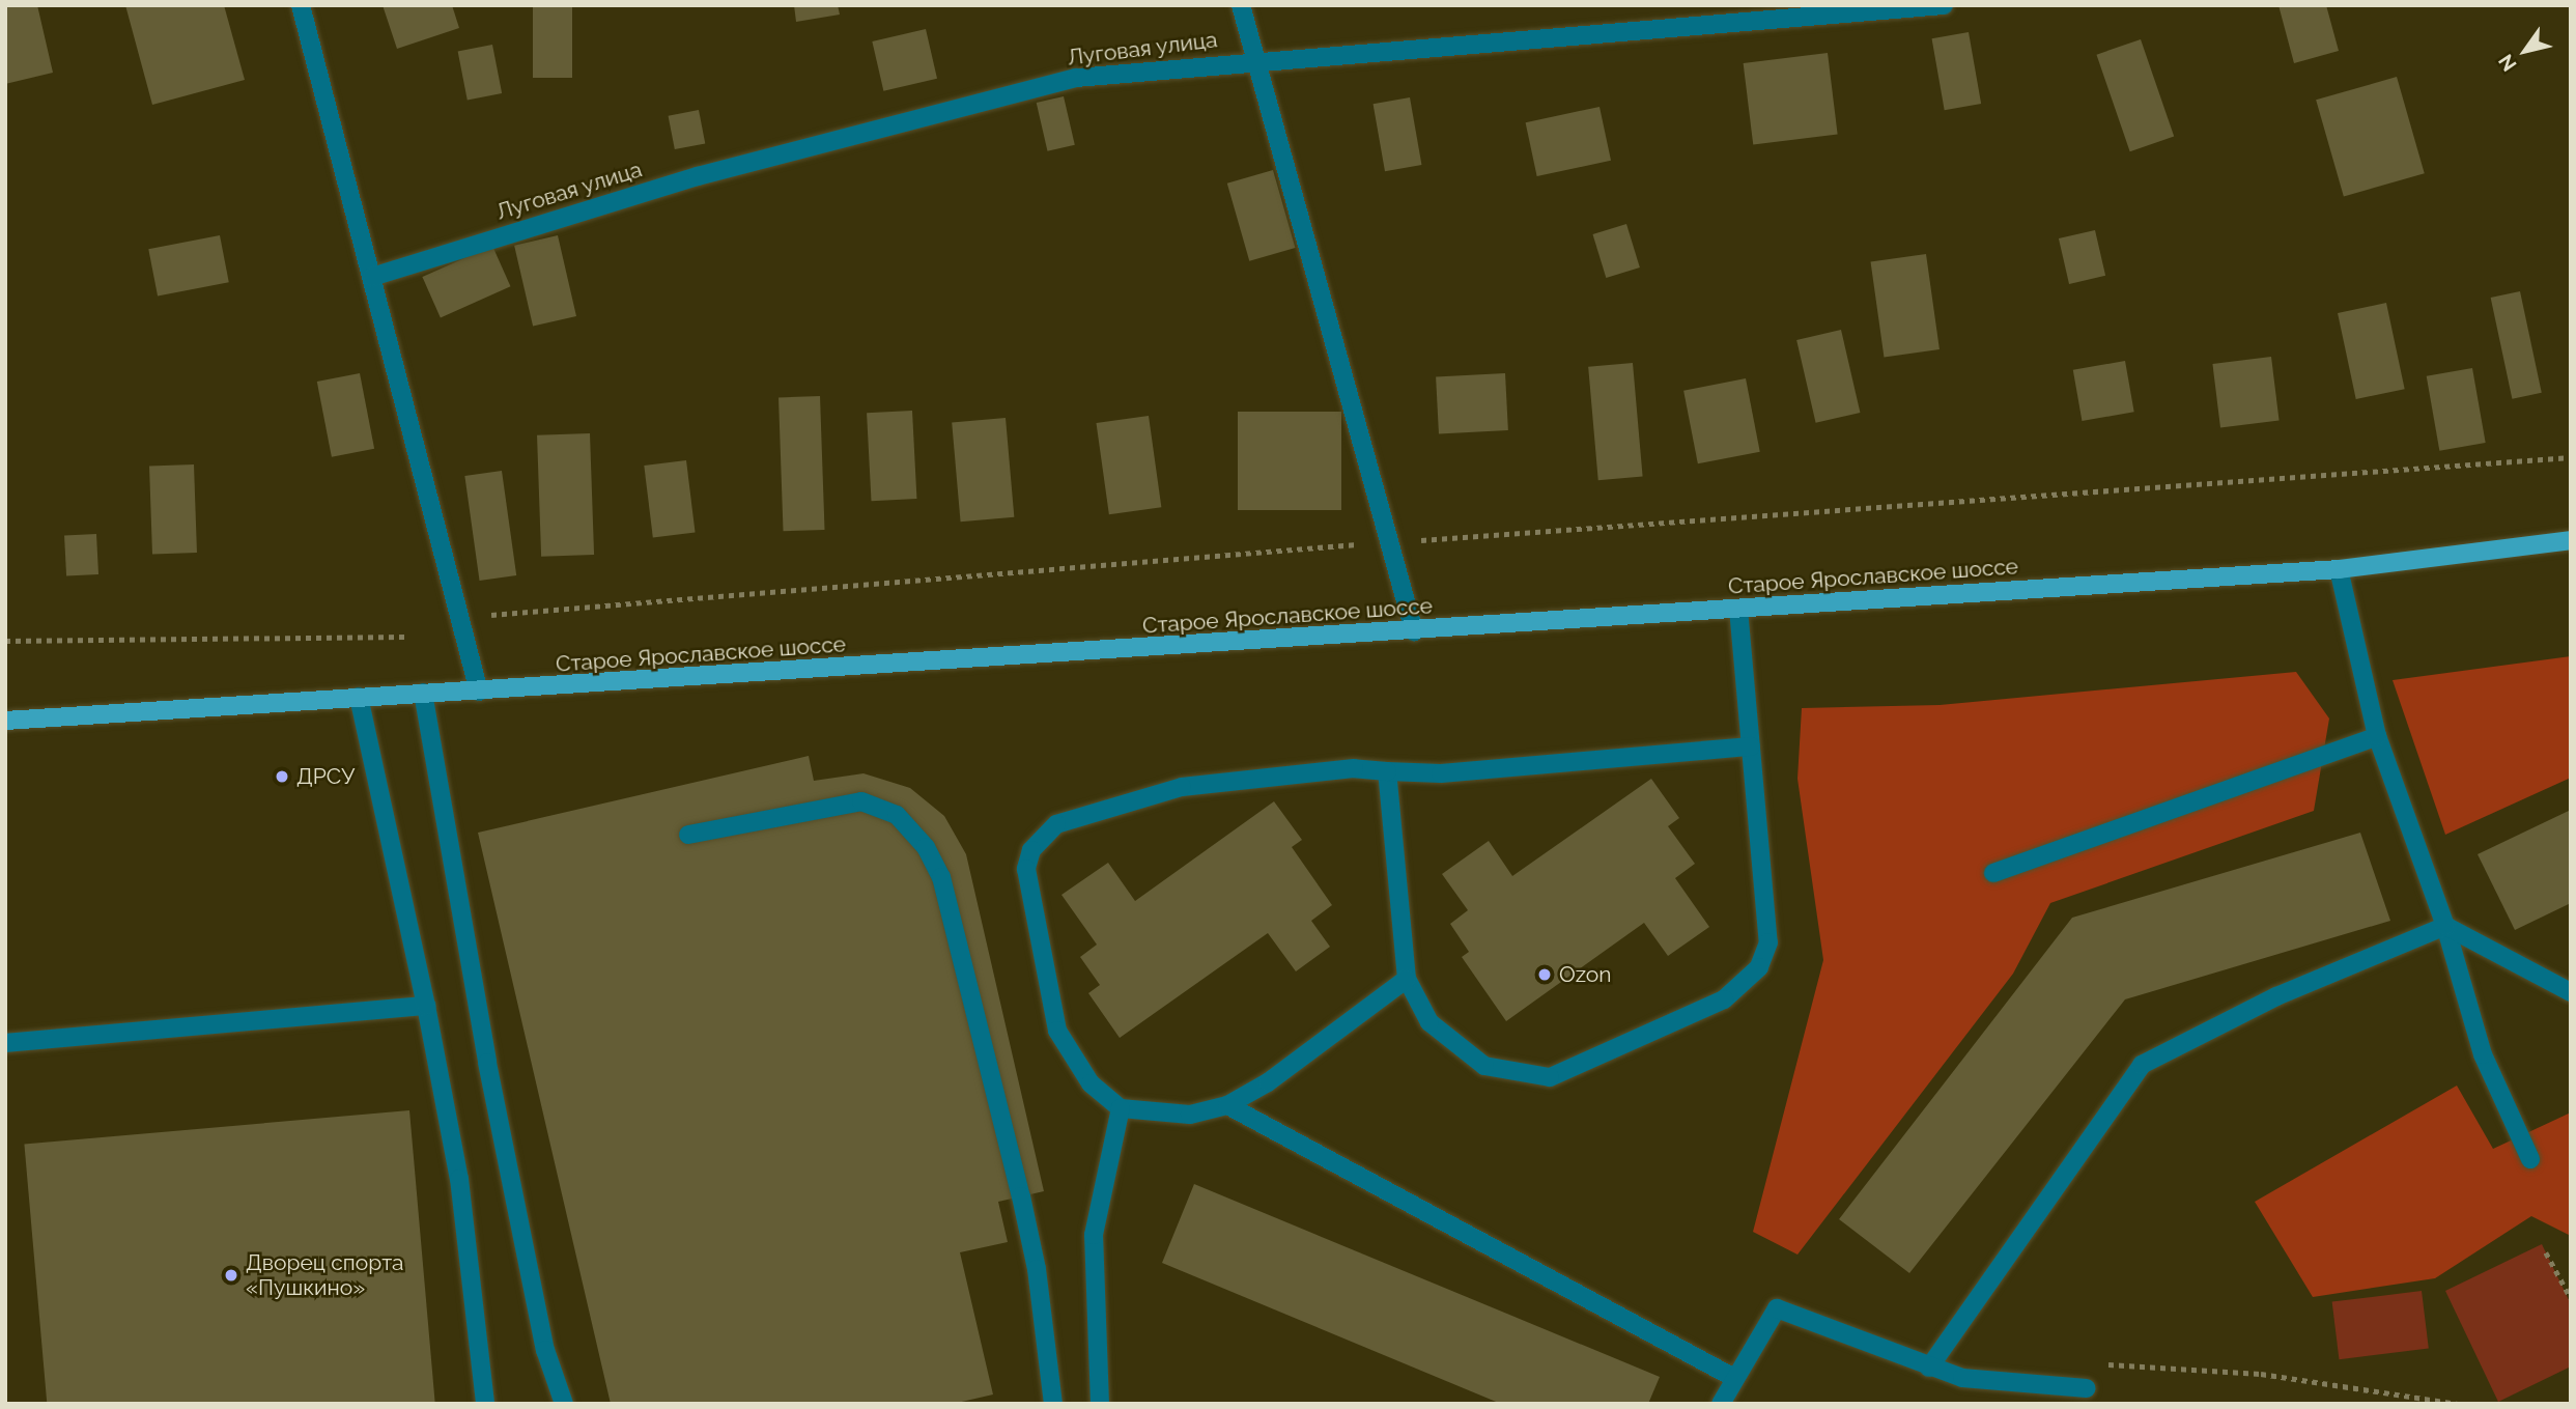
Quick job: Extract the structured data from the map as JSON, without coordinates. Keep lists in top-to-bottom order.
{
  "streets": {
    "main road": ["Старое Ярославское шоссе"],
    "street": ["Луговая улица"]
  },
  "places": ["ДРСУ", "Ozon", "Дворец спорта «Пушкино»"],
  "north": "bottom left"
}
